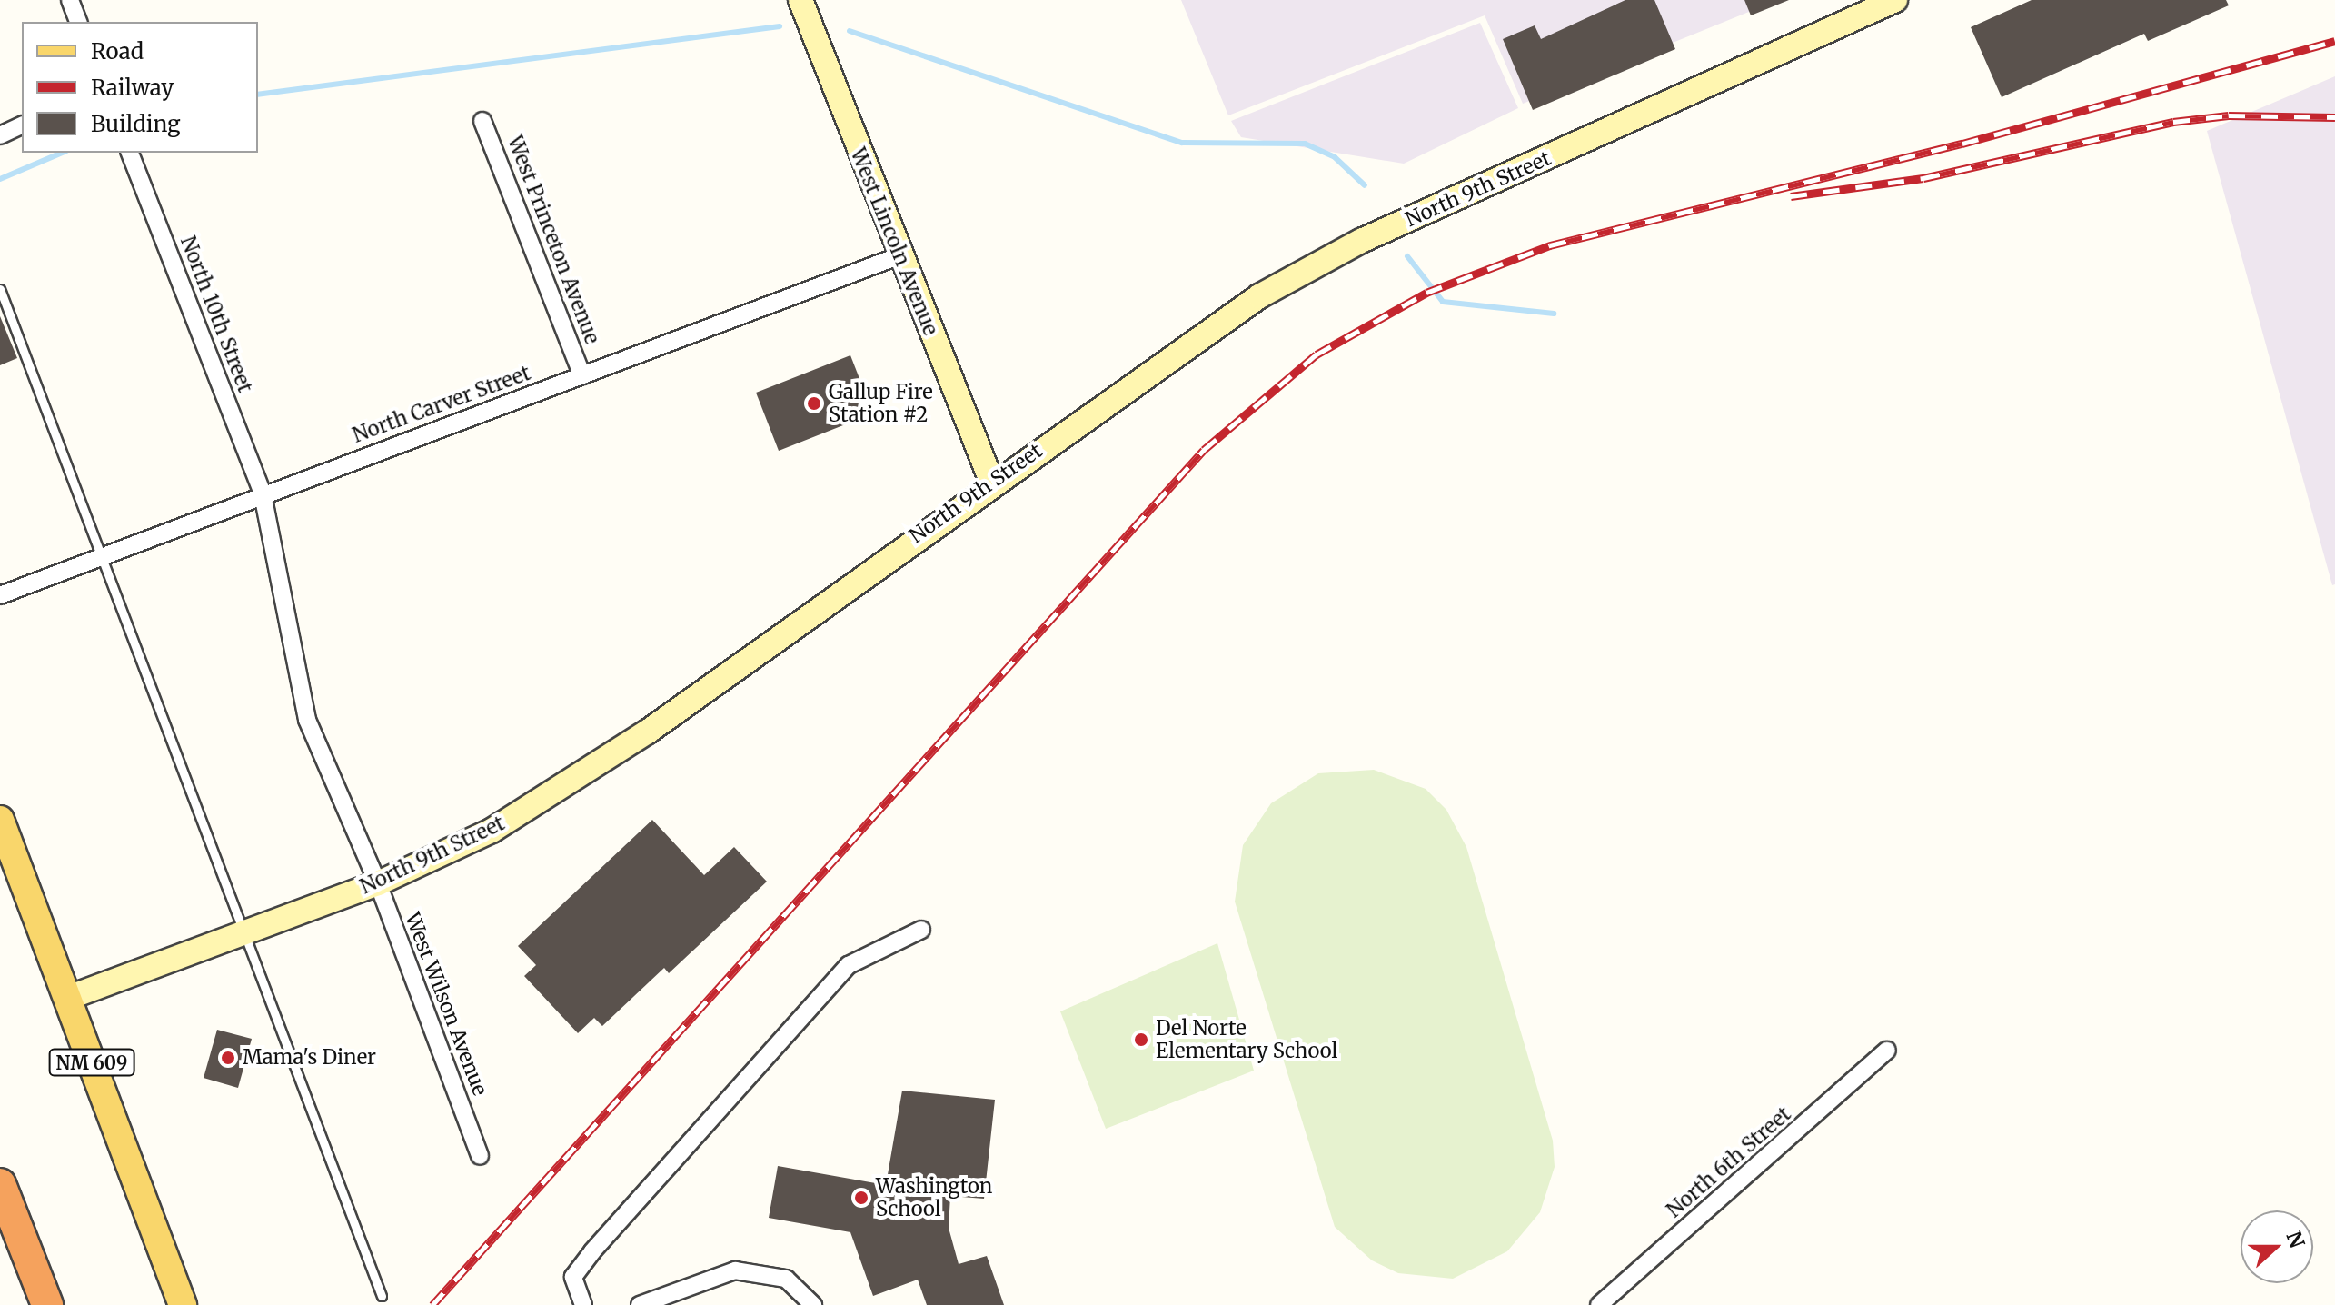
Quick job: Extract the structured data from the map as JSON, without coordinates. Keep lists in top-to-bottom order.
{
  "streets": {
    "main road": ["North 9th Street", "West Lincoln Avenue", "NM 609"],
    "street": [
      "West Princeton Avenue",
      "North 10th Street",
      "North Carver Street",
      "West Wilson Avenue",
      "North 6th Street"
    ]
  },
  "crossings": [
    ["North 9th Street", "West Lincoln Avenue"],
    ["North 9th Street", "West Wilson Avenue"],
    ["North 9th Street", "NM 609"],
    ["West Princeton Avenue", "North Carver Street"],
    ["West Lincoln Avenue", "North Carver Street"],
    ["North 10th Street", "North Carver Street"],
    ["North 10th Street", "West Wilson Avenue"],
    ["North Carver Street", "West Wilson Avenue"]
  ],
  "places": [
    "Gallup Fire Station #2",
    "Del Norte Elementary School",
    "Mama's Diner",
    "Washington School"
  ],
  "legend": ["Road", "Railway", "Building"],
  "north": "right"
}
